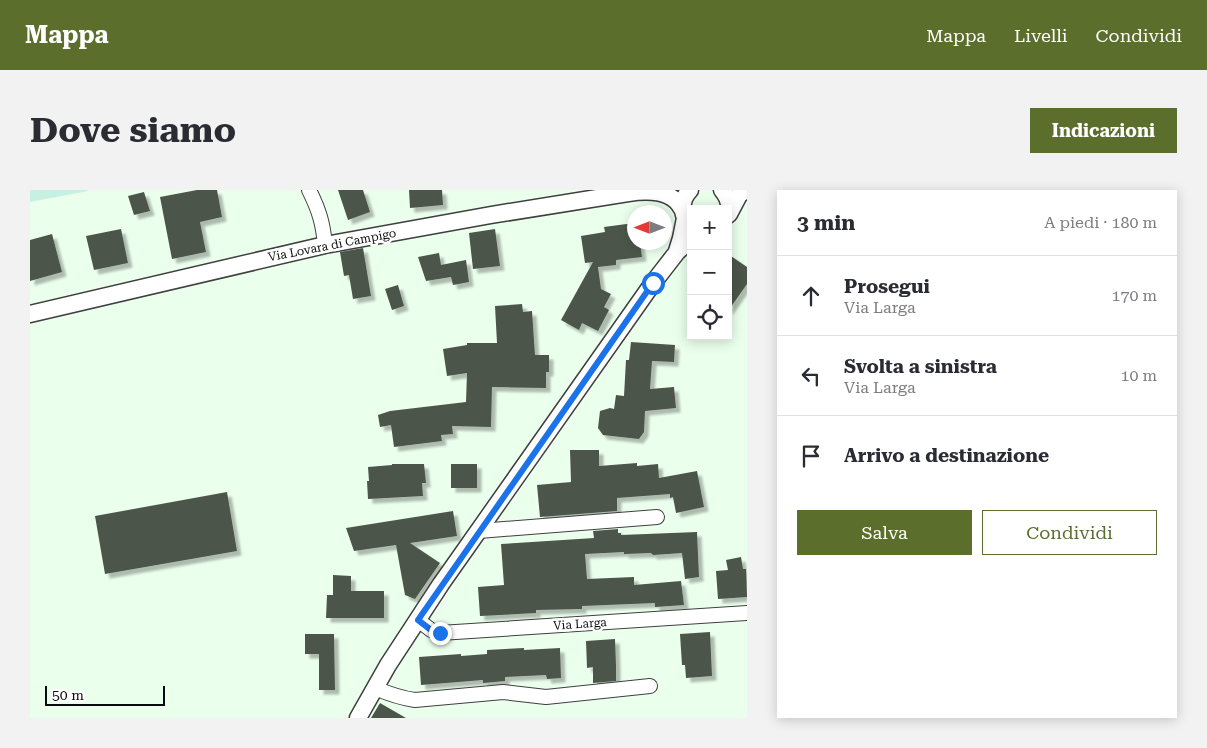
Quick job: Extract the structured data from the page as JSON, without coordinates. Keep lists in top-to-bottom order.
{
  "streets": {
    "street": ["Via Lovara di Campigo", "Via Larga"]
  },
  "scale_bar": "50 m",
  "north": "left",
  "page": {
    "header": "Mappa",
    "nav": ["Mappa", "Livelli", "Condividi"],
    "buttons": [
      "Indicazioni",
      ["Salva", "Condividi"]
    ],
    "title": "Dove siamo",
    "heading": ["3 min", "A piedi · 180 m"],
    "map_buttons": ["+", "−"],
    "list": [
      ["Prosegui", "Via Larga", "170 m"],
      ["Svolta a sinistra", "Via Larga", "10 m"],
      "Arrivo a destinazione"
    ],
    "scale": "50 m"
  }
}
